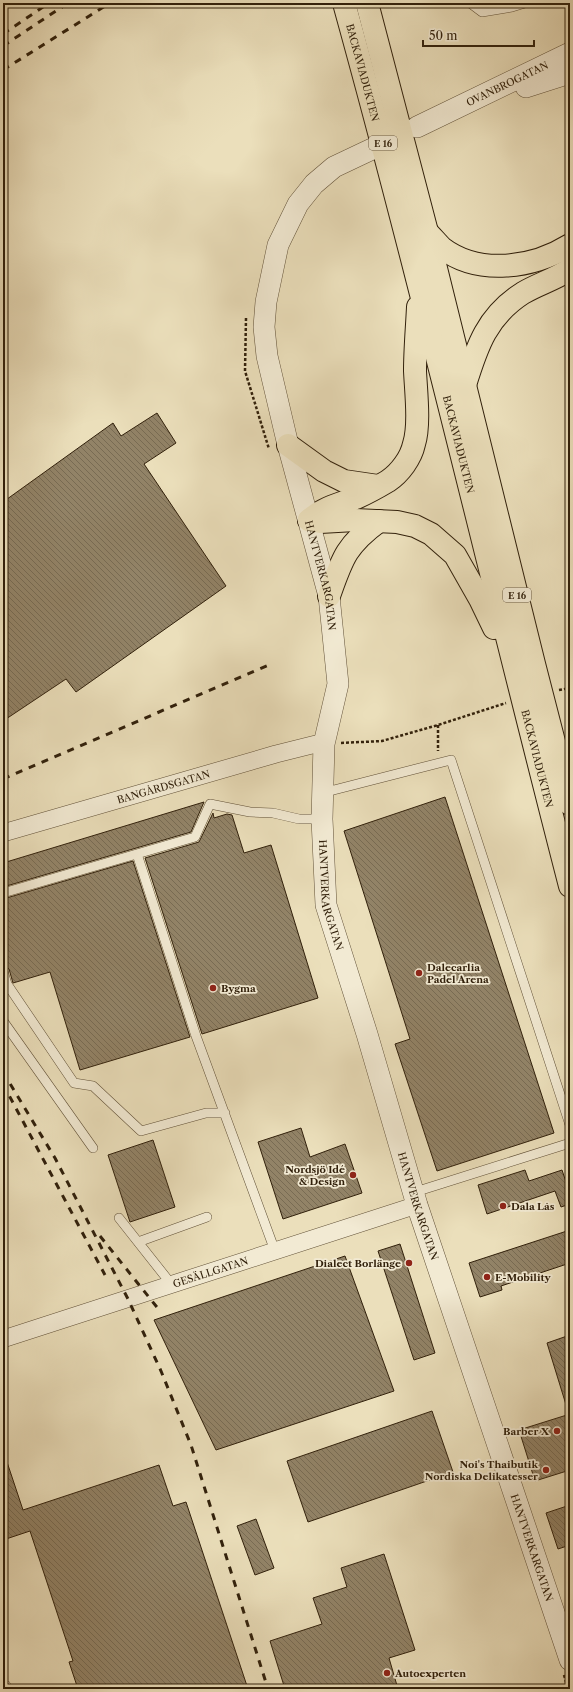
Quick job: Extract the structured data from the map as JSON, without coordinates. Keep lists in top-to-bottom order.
{
  "streets": {
    "highway": ["BACKAVIADUKTEN", "E 16"],
    "street": [
      "OVANBROGATAN",
      "HANTVERKARGATAN",
      "BANGÅRDSGATAN",
      "GESÄLLGATAN"
    ]
  },
  "crossings": [
    ["HANTVERKARGATAN", "BANGÅRDSGATAN"],
    ["HANTVERKARGATAN", "GESÄLLGATAN"]
  ],
  "places": [
    "Dalecarlia Padel Arena",
    "Bygma",
    "Nordsjö Idé & Design",
    "Dala Lås",
    "Dialect Borlänge",
    "E-Mobility",
    "Barber X",
    "Noi's Thaibutik Nordiska Delikatesser",
    "Autoexperten"
  ],
  "scale_bar": "50 m"
}
